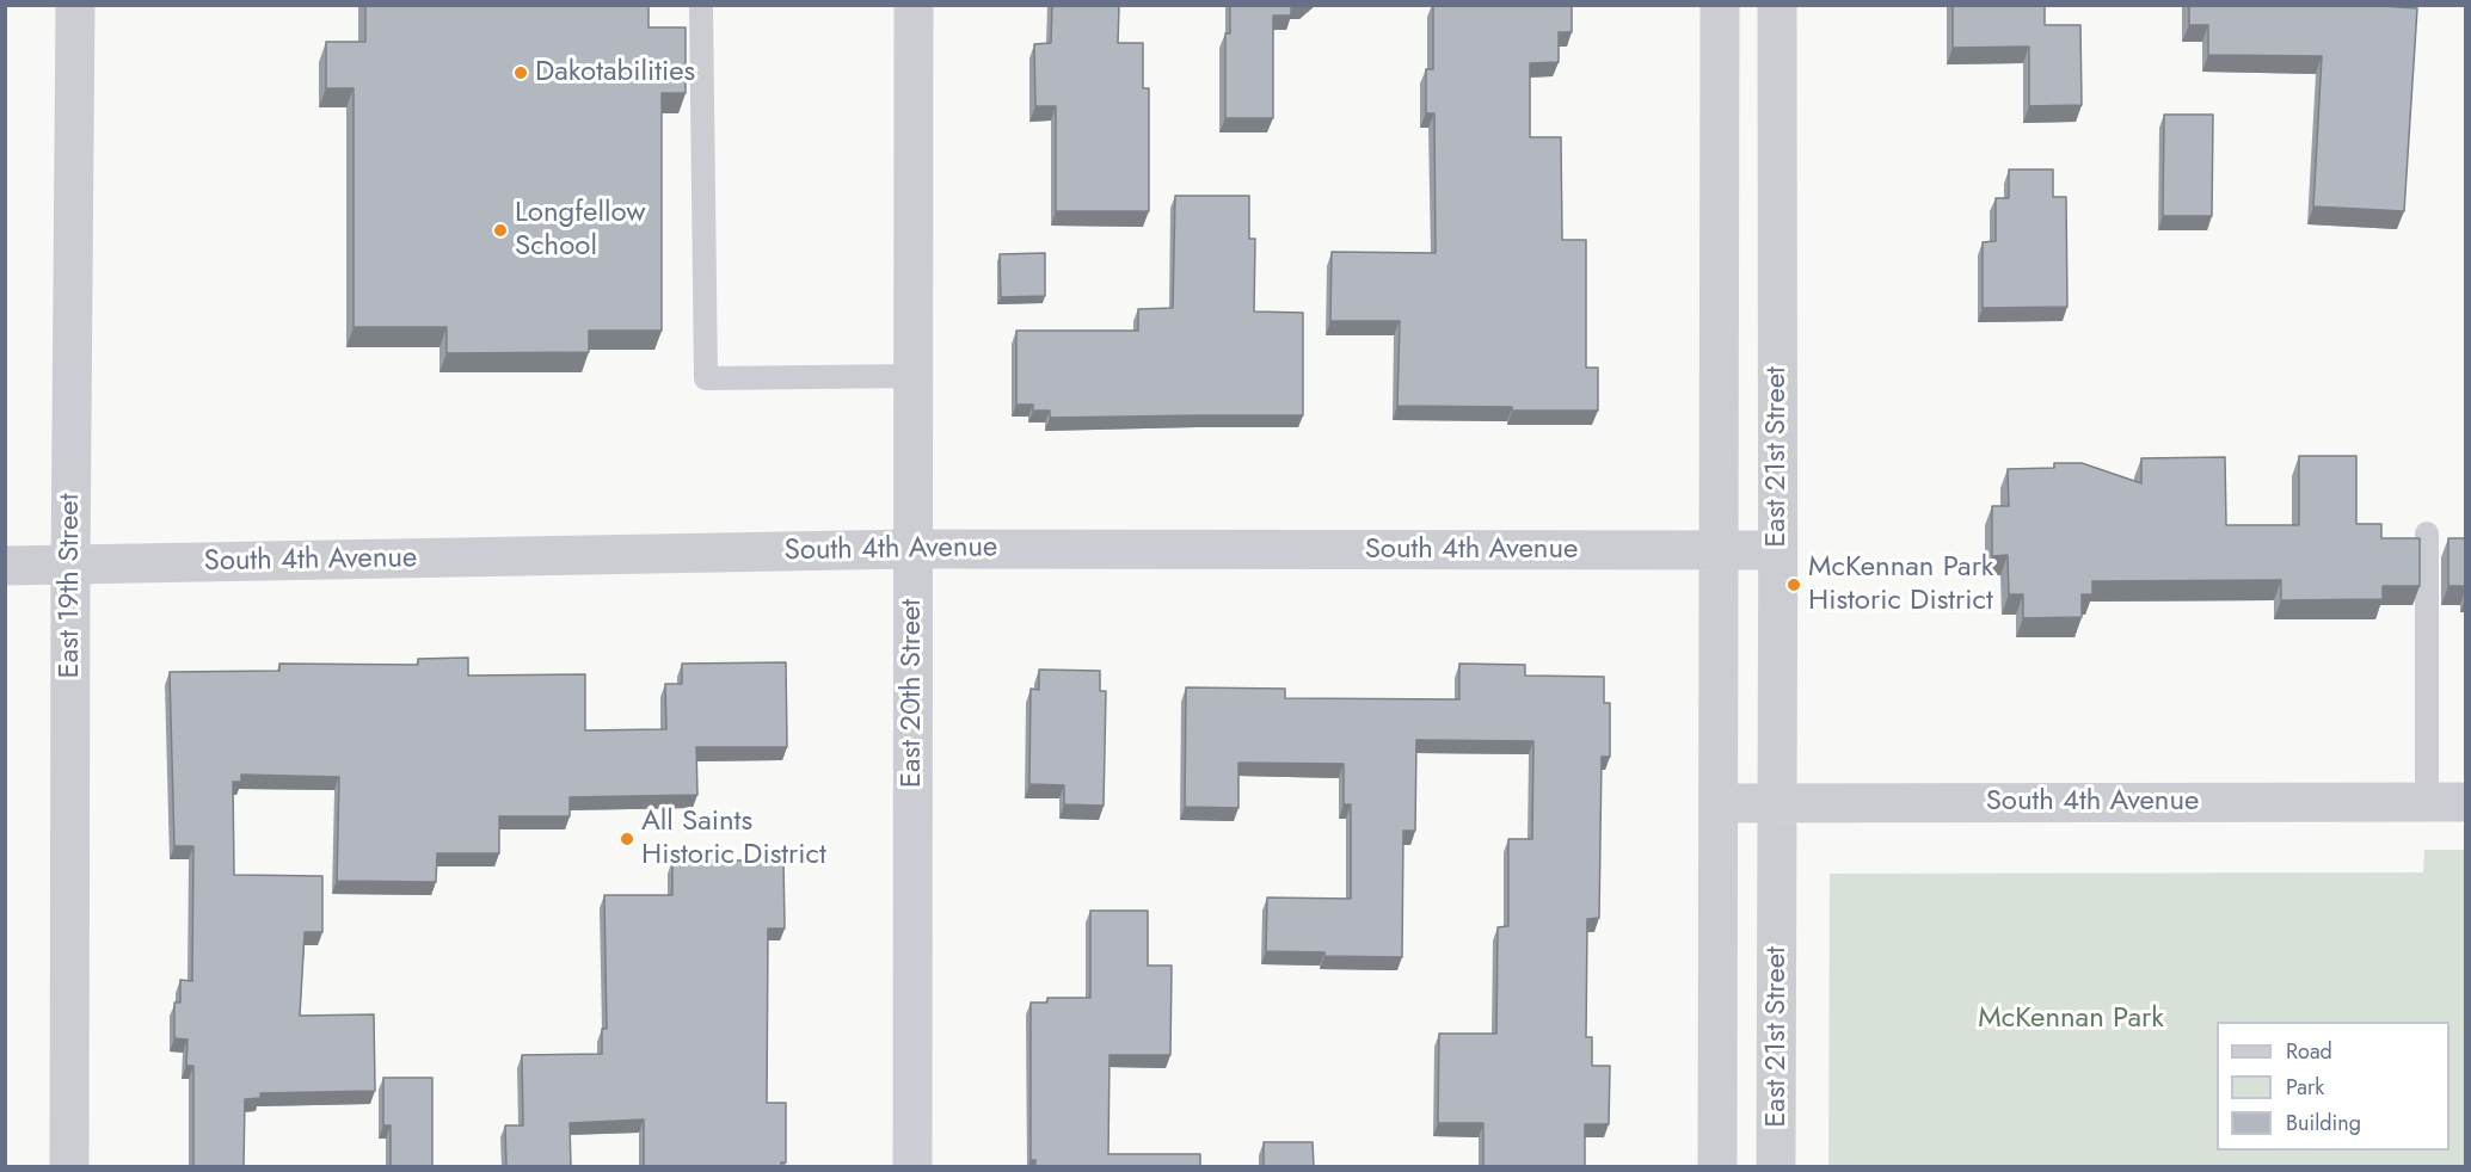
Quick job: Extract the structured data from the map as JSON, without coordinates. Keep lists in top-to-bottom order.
{
  "streets": {
    "street": [
      "East 21st Street",
      "South 4th Avenue",
      "East 19th Street",
      "East 20th Street"
    ]
  },
  "crossings": [
    ["East 21st Street", "South 4th Avenue"],
    ["South 4th Avenue", "East 19th Street"],
    ["South 4th Avenue", "East 20th Street"]
  ],
  "parks": ["McKennan Park"],
  "places": [
    "Dakotabilities",
    "Longfellow School",
    "McKennan Park Historic District",
    "All Saints Historic District"
  ],
  "legend": ["Road", "Park", "Building"]
}
